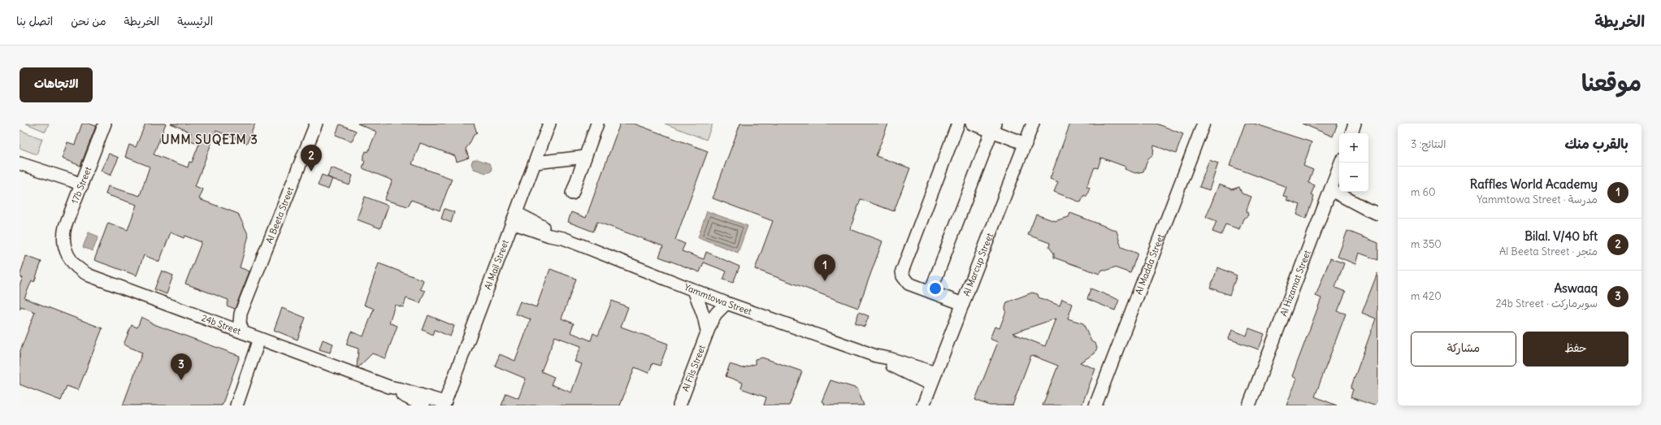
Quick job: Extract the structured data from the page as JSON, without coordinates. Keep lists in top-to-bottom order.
{
  "streets": {
    "street": [
      "17b Street",
      "Al Beeta Street",
      "Al Mail Street",
      "Al Marcup Street",
      "Al Madda Street",
      "Al Hizamat Street",
      "Yammtowa Street",
      "24b Street",
      "Al Fils Street"
    ]
  },
  "crossings": [
    ["17b Street", "24b Street"],
    ["Al Beeta Street", "24b Street"],
    ["Al Mail Street", "Yammtowa Street"],
    ["Al Mail Street", "24b Street"],
    ["Al Marcup Street", "Yammtowa Street"],
    ["Yammtowa Street", "Al Fils Street"]
  ],
  "districts": ["UMM SUQEIM 3"],
  "page": {
    "header": "الخريطة",
    "nav": [
      "الرئيسية",
      "الخريطة",
      "من نحن",
      "اتصل بنا"
    ],
    "title": "موقعنا",
    "buttons": [
      "الاتجاهات",
      ["حفظ", "مشاركة"]
    ],
    "heading": ["بالقرب منك", "النتائج: 3"],
    "map_buttons": ["+", "−"],
    "pins": ["2", "1", "3"],
    "list": [
      {
        "mark": "1",
        "name": "Raffles World Academy",
        "note": "مدرسة · Yammtowa Street",
        "value": "60 m"
      },
      {
        "mark": "2",
        "name": "Bilal. V/40 bft",
        "note": "متجر · Al Beeta Street",
        "value": "350 m"
      },
      {
        "mark": "3",
        "name": "Aswaaq",
        "note": "سوبرماركت · 24b Street",
        "value": "420 m"
      }
    ]
  }
}
